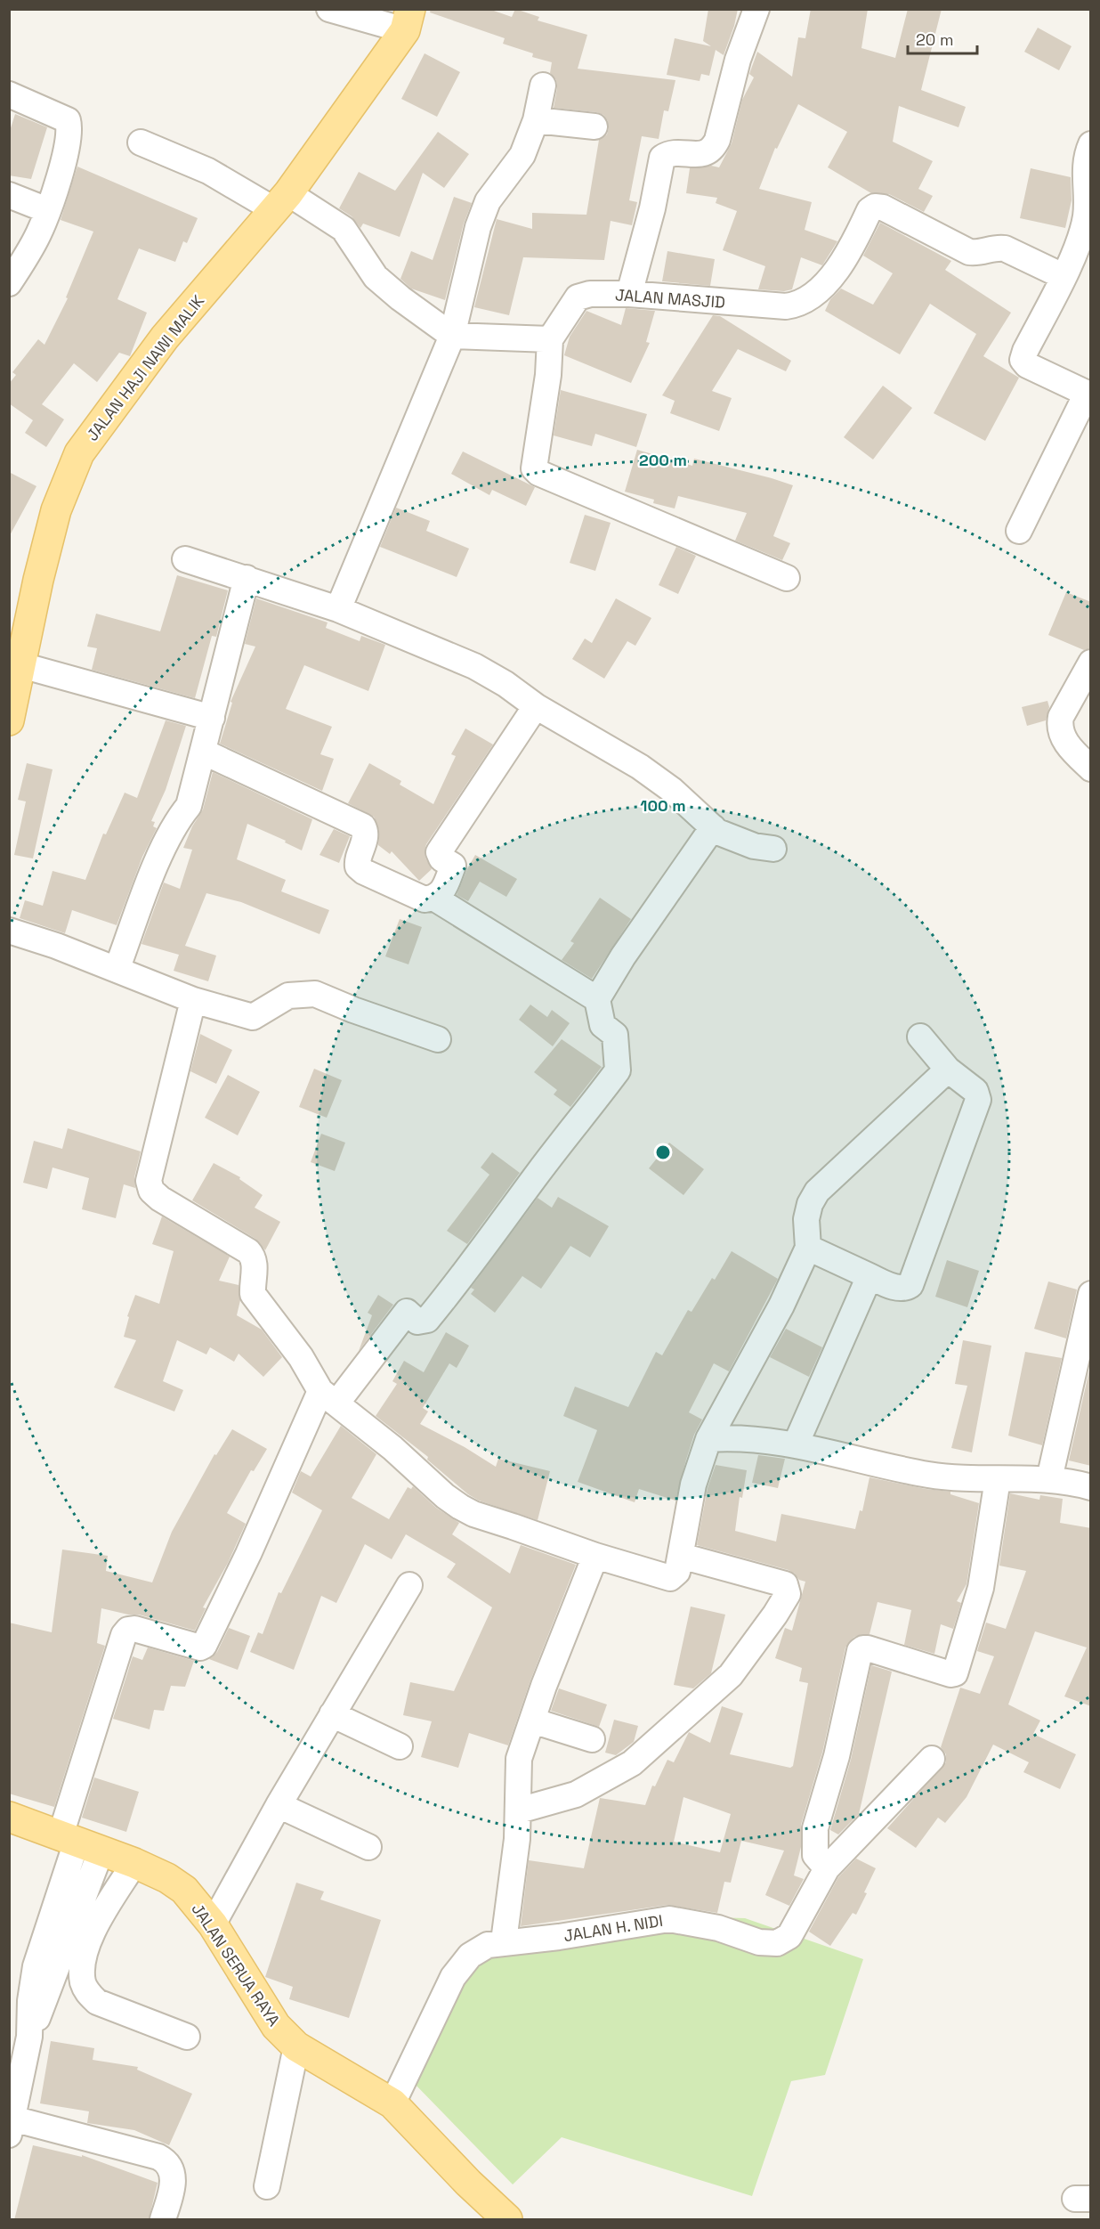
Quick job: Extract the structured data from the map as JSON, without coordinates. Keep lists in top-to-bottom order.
{
  "streets": {
    "main road": ["JALAN HAJI NAWI MALIK", "JALAN SERUA RAYA"],
    "street": ["JALAN MASJID", "JALAN H. NIDI"]
  },
  "crossings": [
    ["JALAN H. NIDI", "JALAN SERUA RAYA"]
  ],
  "scale_bar": "20 m",
  "rings": ["200 m", "100 m"]
}
